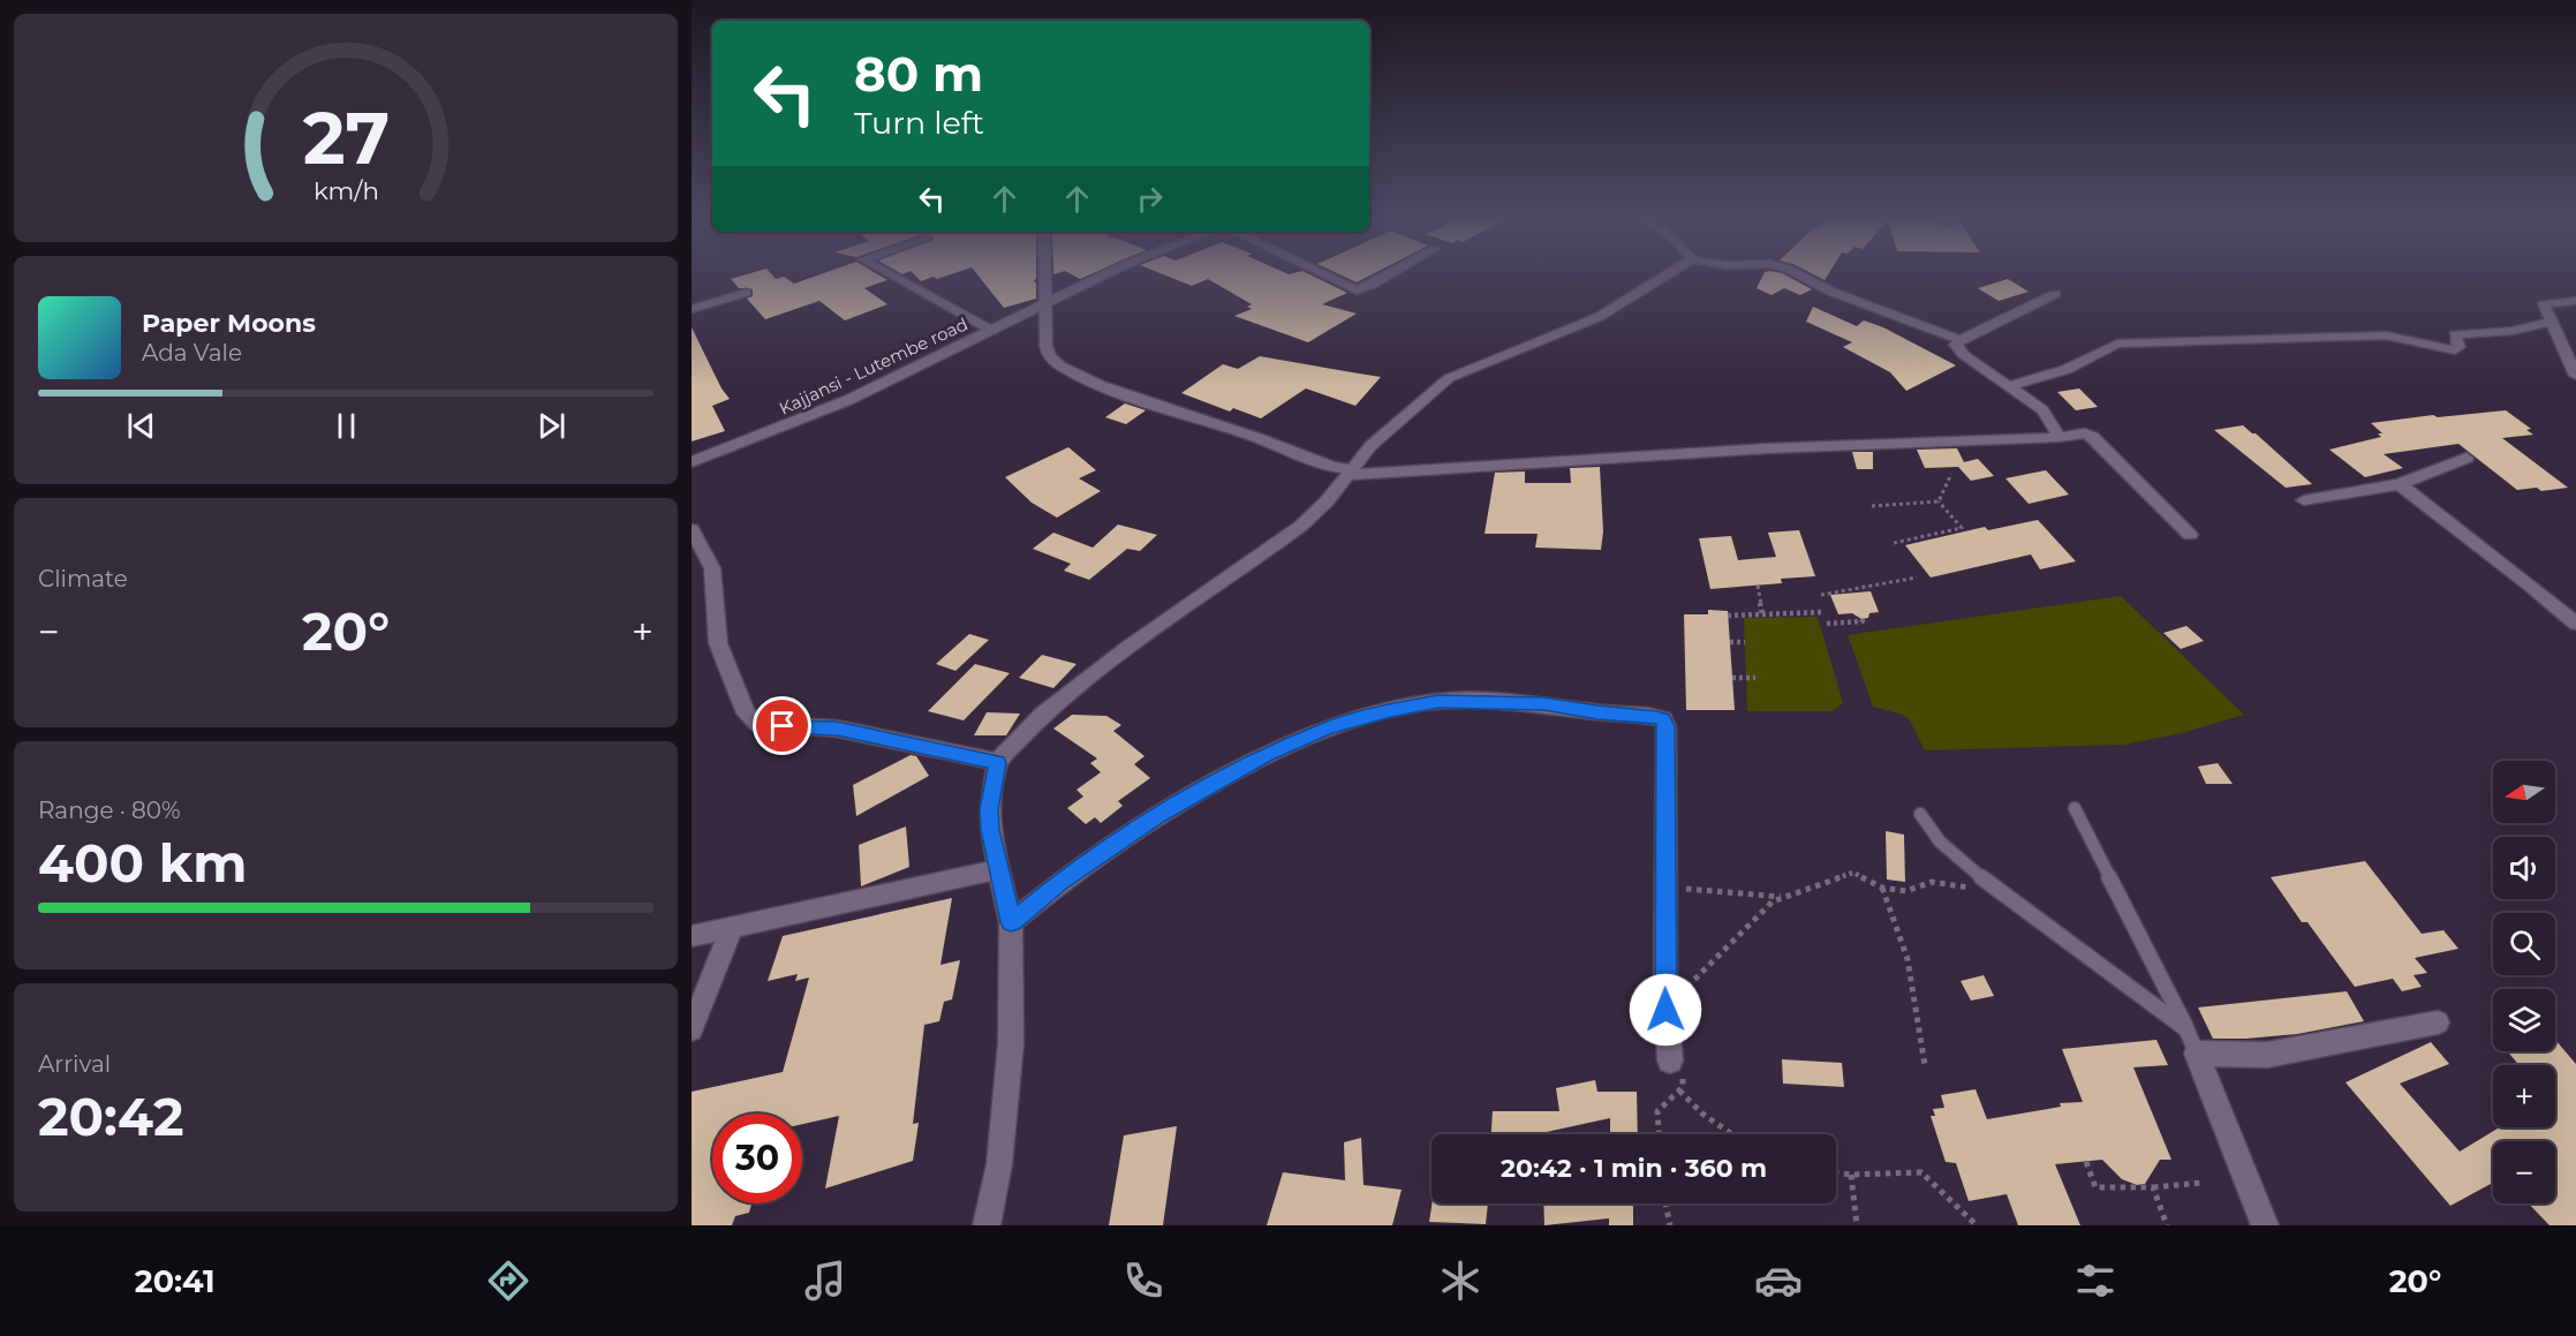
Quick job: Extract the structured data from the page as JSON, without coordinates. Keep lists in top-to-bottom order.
{
  "streets": {
    "street": ["Kajjansi - Lutembe road"]
  },
  "north": "left",
  "page": {
    "turn": ["80 m", "Turn left"],
    "song": ["Paper Moons", "Ada Vale"],
    "tile": [
      "Climate",
      ["Range · 80%", "400 km"],
      ["Arrival", "20:42"]
    ],
    "heat": ["−", "20°", "+"],
    "map_buttons": ["+", "−"],
    "limit": "30",
    "trip": "20:42 · 1 min · 360 m",
    "tabs": ["20:41", "20°"],
    "gauge": ["27", "km/h"]
  }
}
